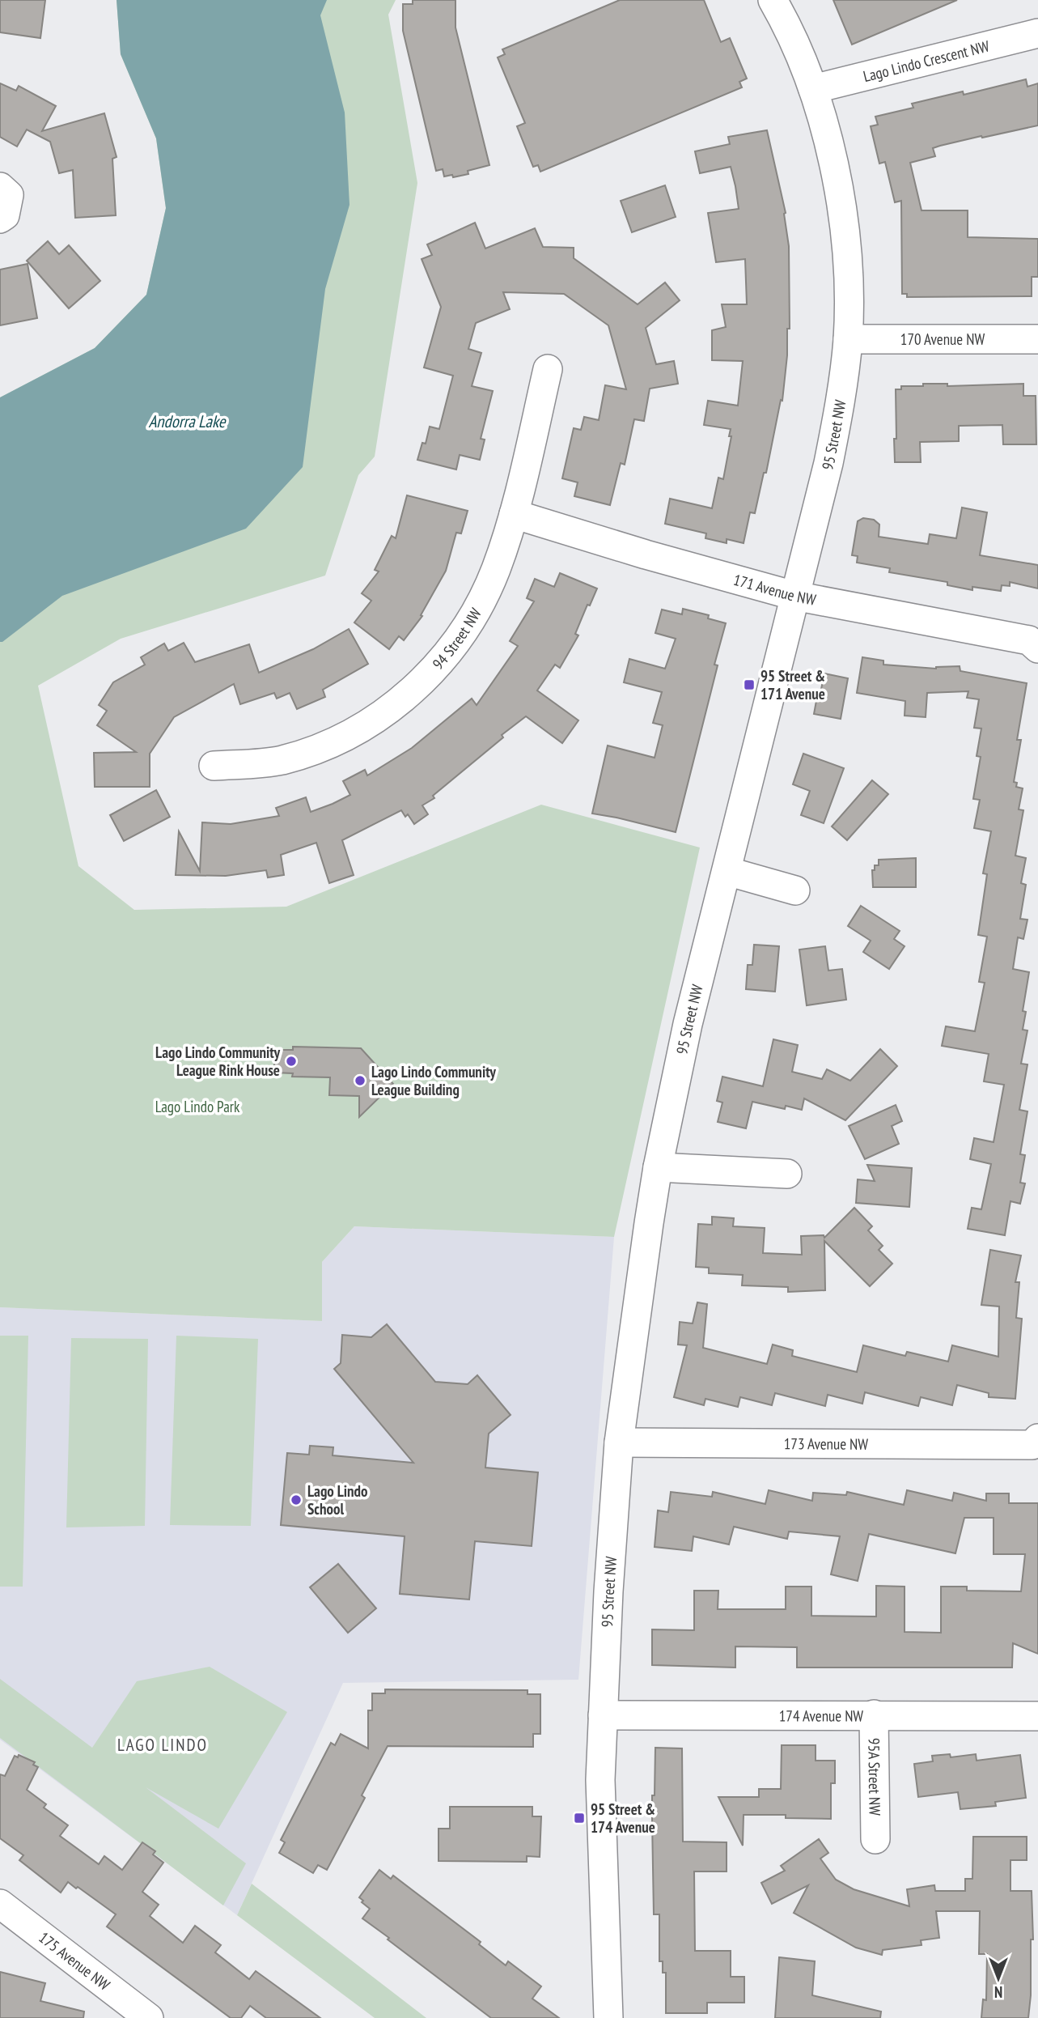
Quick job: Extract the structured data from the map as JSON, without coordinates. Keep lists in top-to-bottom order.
{
  "streets": {
    "street": [
      "Lago Lindo Crescent NW",
      "170 Avenue NW",
      "95 Street NW",
      "171 Avenue NW",
      "94 Street NW",
      "173 Avenue NW",
      "174 Avenue NW",
      "95A Street NW",
      "175 Avenue NW"
    ]
  },
  "crossings": [
    ["Lago Lindo Crescent NW", "95 Street NW"],
    ["170 Avenue NW", "95 Street NW"],
    ["95 Street NW", "171 Avenue NW"],
    ["95 Street NW", "173 Avenue NW"],
    ["95 Street NW", "174 Avenue NW"],
    ["171 Avenue NW", "94 Street NW"],
    ["174 Avenue NW", "95A Street NW"]
  ],
  "districts": ["LAGO LINDO"],
  "water": ["Andorra Lake"],
  "parks": ["Lago Lindo Park"],
  "places": {
    "transit": ["95 Street & 171 Avenue", "95 Street & 174 Avenue"],
    "other": ["Lago Lindo Community League Rink House", "Lago Lindo Community League Building", "Lago Lindo School"]
  },
  "north": "bottom"
}
